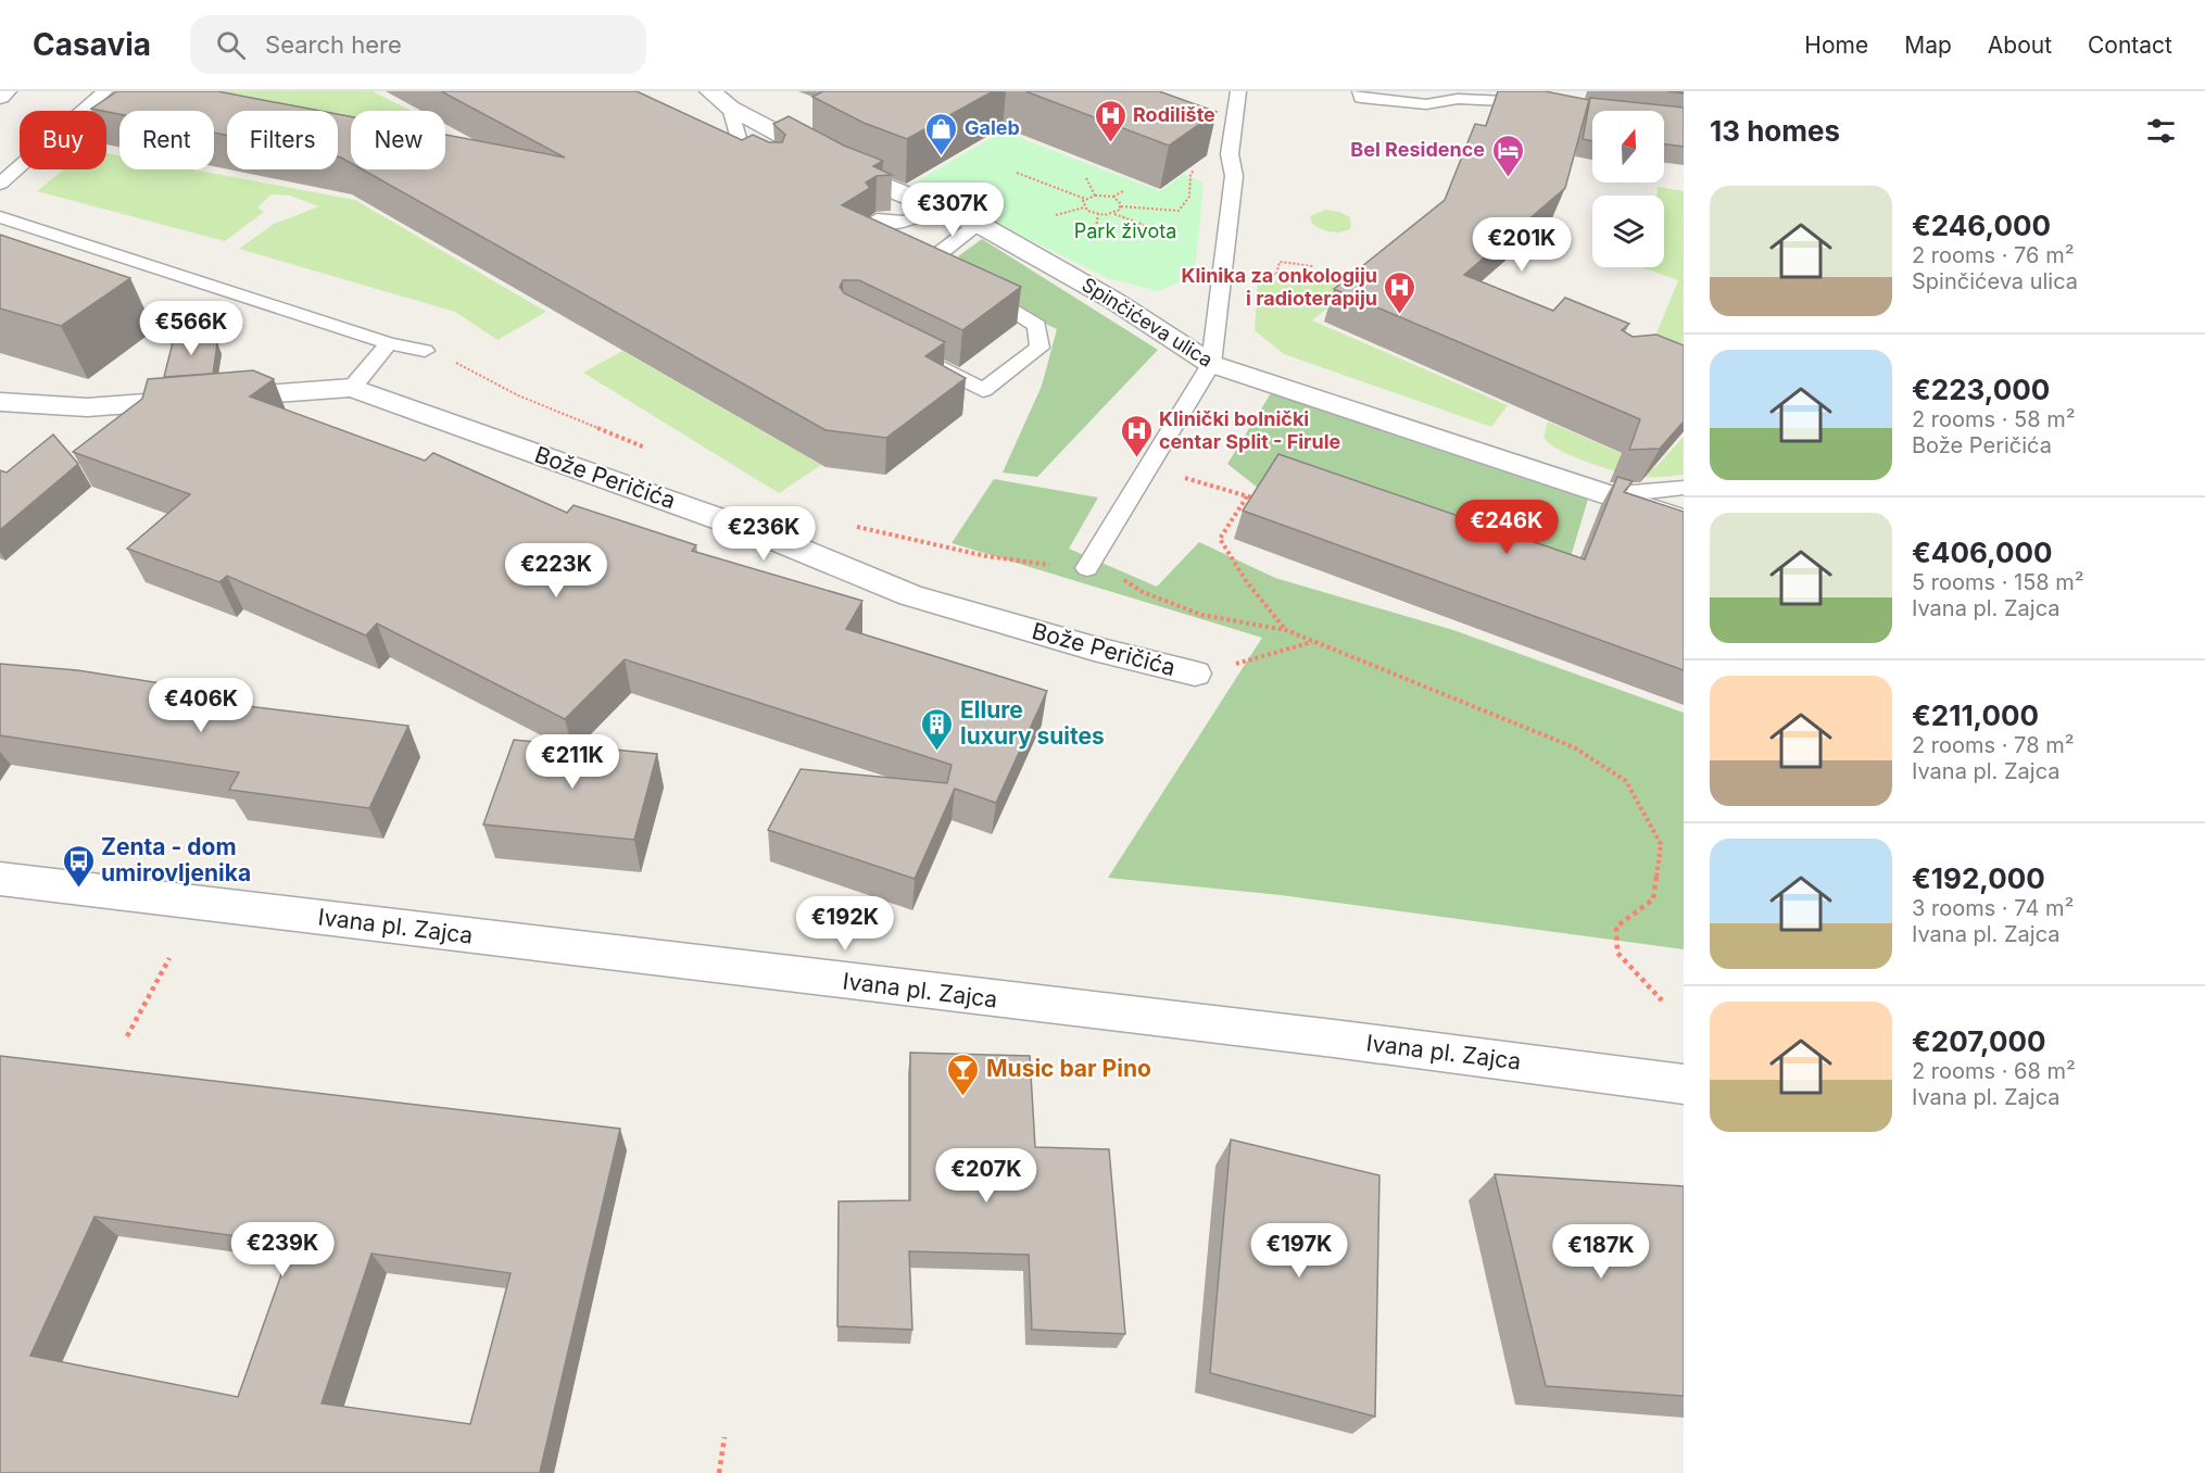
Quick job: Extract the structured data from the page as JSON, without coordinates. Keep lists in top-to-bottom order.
{
  "streets": {
    "street": ["Spinčićeva ulica", "Bože Peričića", "Ivana pl. Zajca"]
  },
  "parks": ["Park života"],
  "places": {
    "hospital": ["Rodilište", "Klinika za onkologiju i radioterapiju", "Klinički bolnički centar Split - Firule"],
    "shop": ["Galeb"],
    "hotel": ["Bel Residence"],
    "building": ["Ellure luxury suites"],
    "bus stop": ["Zenta - dom umirovljenika"],
    "bar": ["Music bar Pino"]
  },
  "north": "top",
  "page": {
    "header": "Casavia",
    "search": "Search here",
    "nav": [
      "Home",
      "Map",
      "About",
      "Contact"
    ],
    "heading": "13 homes",
    "chip": [
      "Buy",
      "Rent",
      "Filters",
      "New"
    ],
    "list": [
      {
        "name": "€246,000",
        "note": "2 rooms · 76 m² · Spinčićeva ulica"
      },
      {
        "name": "€223,000",
        "note": "2 rooms · 58 m² · Bože Peričića"
      },
      {
        "name": "€406,000",
        "note": "5 rooms · 158 m² · Ivana pl. Zajca"
      },
      {
        "name": "€211,000",
        "note": "2 rooms · 78 m² · Ivana pl. Zajca"
      },
      {
        "name": "€192,000",
        "note": "3 rooms · 74 m² · Ivana pl. Zajca"
      },
      {
        "name": "€207,000",
        "note": "2 rooms · 68 m² · Ivana pl. Zajca"
      }
    ],
    "price": [
      "€307K",
      "€201K",
      "€566K",
      "€246K",
      "€236K",
      "€223K",
      "€406K",
      "€211K",
      "€192K",
      "€207K",
      "€239K",
      "€197K",
      "€187K"
    ]
  }
}
